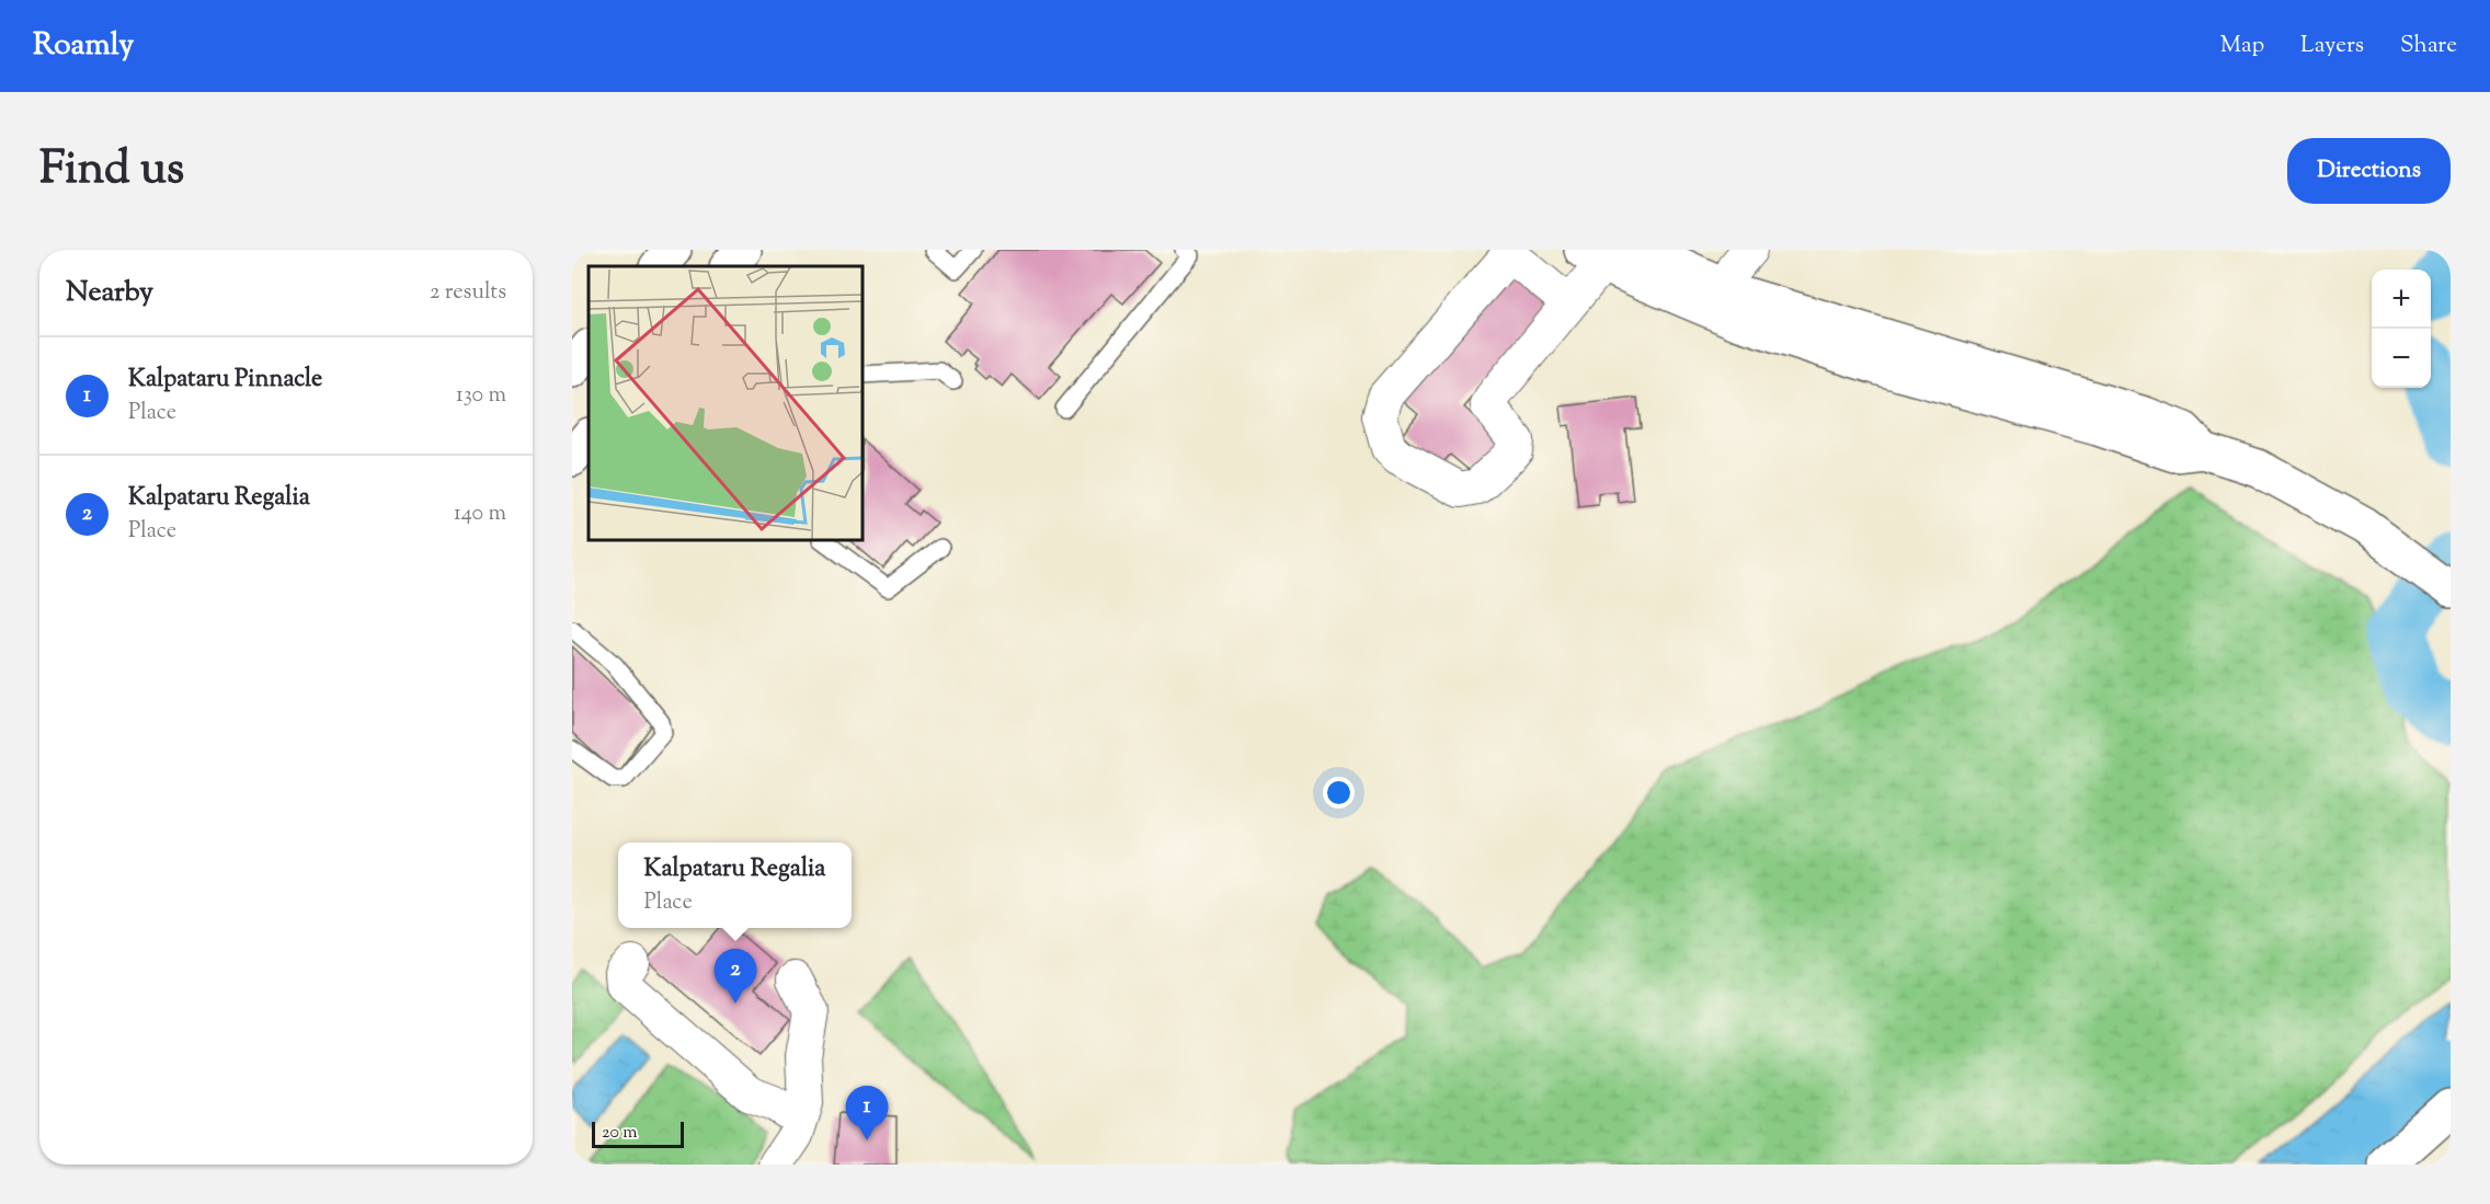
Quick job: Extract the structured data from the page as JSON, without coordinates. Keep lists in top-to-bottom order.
{
  "scale_bar": "20 m",
  "page": {
    "header": "Roamly",
    "nav": ["Map", "Layers", "Share"],
    "title": "Find us",
    "buttons": "Directions",
    "heading": ["Nearby", "2 results"],
    "map_buttons": ["+", "−"],
    "list": [
      {
        "mark": "1",
        "name": "Kalpataru Pinnacle",
        "note": "Place",
        "value": "130 m"
      },
      {
        "mark": "2",
        "name": "Kalpataru Regalia",
        "note": "Place",
        "value": "140 m"
      }
    ],
    "popup": ["Kalpataru Regalia", "Place"],
    "pins": ["2", "1"],
    "scale": "20 m"
  }
}
